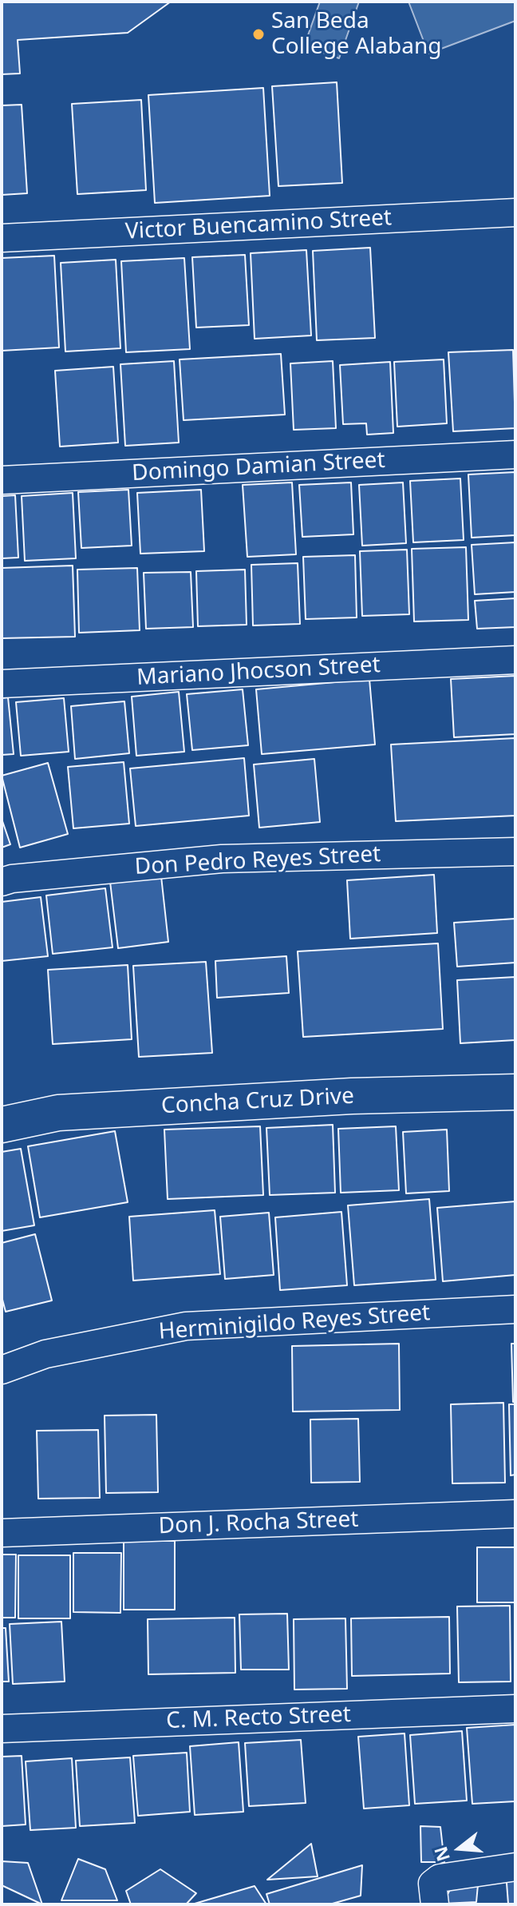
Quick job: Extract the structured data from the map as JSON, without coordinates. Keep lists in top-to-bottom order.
{
  "streets": {
    "street": [
      "Victor Buencamino Street",
      "Domingo Damian Street",
      "Mariano Jhocson Street",
      "Don Pedro Reyes Street",
      "Concha Cruz Drive",
      "Herminigildo Reyes Street",
      "Don J. Rocha Street",
      "C. M. Recto Street"
    ]
  },
  "places": ["San Beda College Alabang"],
  "north": "left"
}
